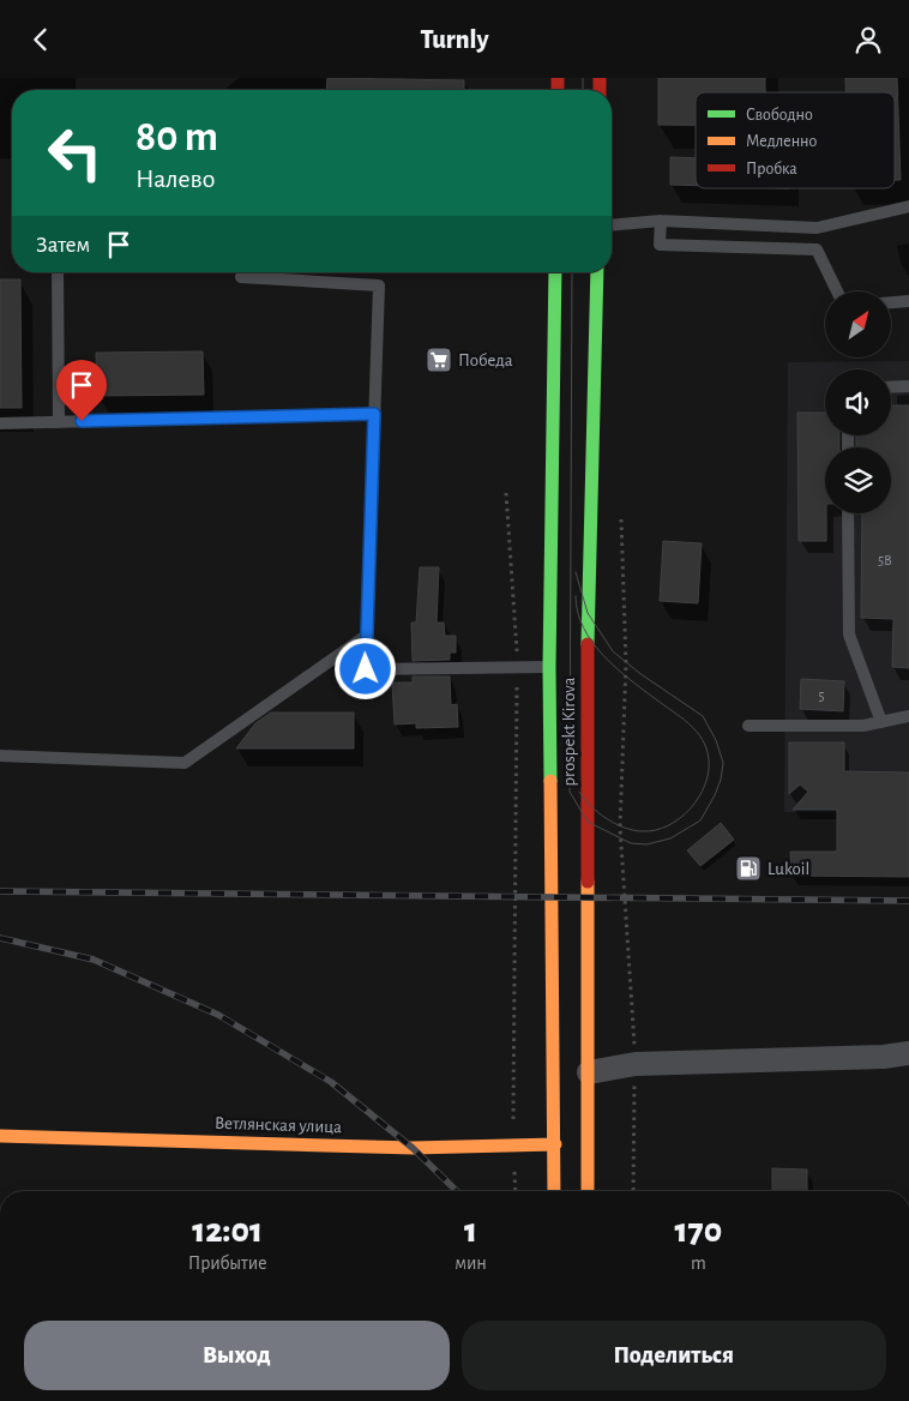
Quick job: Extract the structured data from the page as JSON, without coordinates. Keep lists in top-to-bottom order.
{
  "streets": {
    "main road": ["prospekt Kirova", "Ветлянская улица"]
  },
  "crossings": [
    ["prospekt Kirova", "Ветлянская улица"]
  ],
  "places": {
    "supermarket": ["Победа"],
    "fuel station": ["Lukoil"]
  },
  "house_numbers": ["5В", "5"],
  "legend": ["Свободно", "Медленно", "Пробка"],
  "north": "top right",
  "page": {
    "header": "Turnly",
    "turn": ["80 m", "Налево"],
    "then": "Затем",
    "eta": [
      "12:01",
      "Прибытие",
      "1",
      "мин",
      "170",
      "m"
    ],
    "buttons": ["Выход", "Поделиться"]
  }
}
